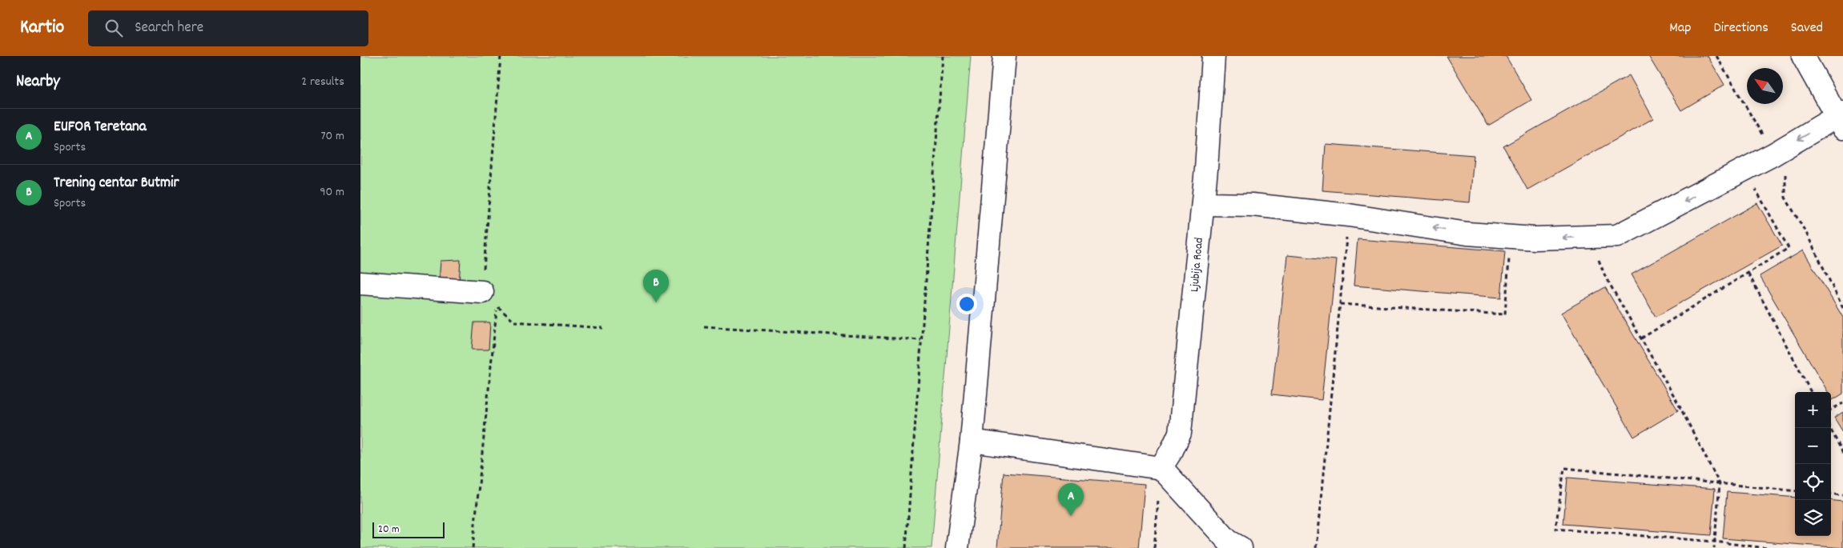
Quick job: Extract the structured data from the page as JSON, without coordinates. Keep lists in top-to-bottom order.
{
  "streets": {
    "lane": ["Ljubija Road"]
  },
  "scale_bar": "20 m",
  "north": "top left",
  "page": {
    "header": "Kartio",
    "search": "Search here",
    "nav": ["Map", "Directions", "Saved"],
    "heading": ["Nearby", "2 results"],
    "list": [
      {
        "mark": "A",
        "name": "EUFOR Teretana",
        "note": "Sports",
        "value": "70 m"
      },
      {
        "mark": "B",
        "name": "Trening centar Butmir",
        "note": "Sports",
        "value": "90 m"
      }
    ],
    "pins": ["B", "A"],
    "map_buttons": ["+", "−"],
    "scale": "20 m"
  }
}
